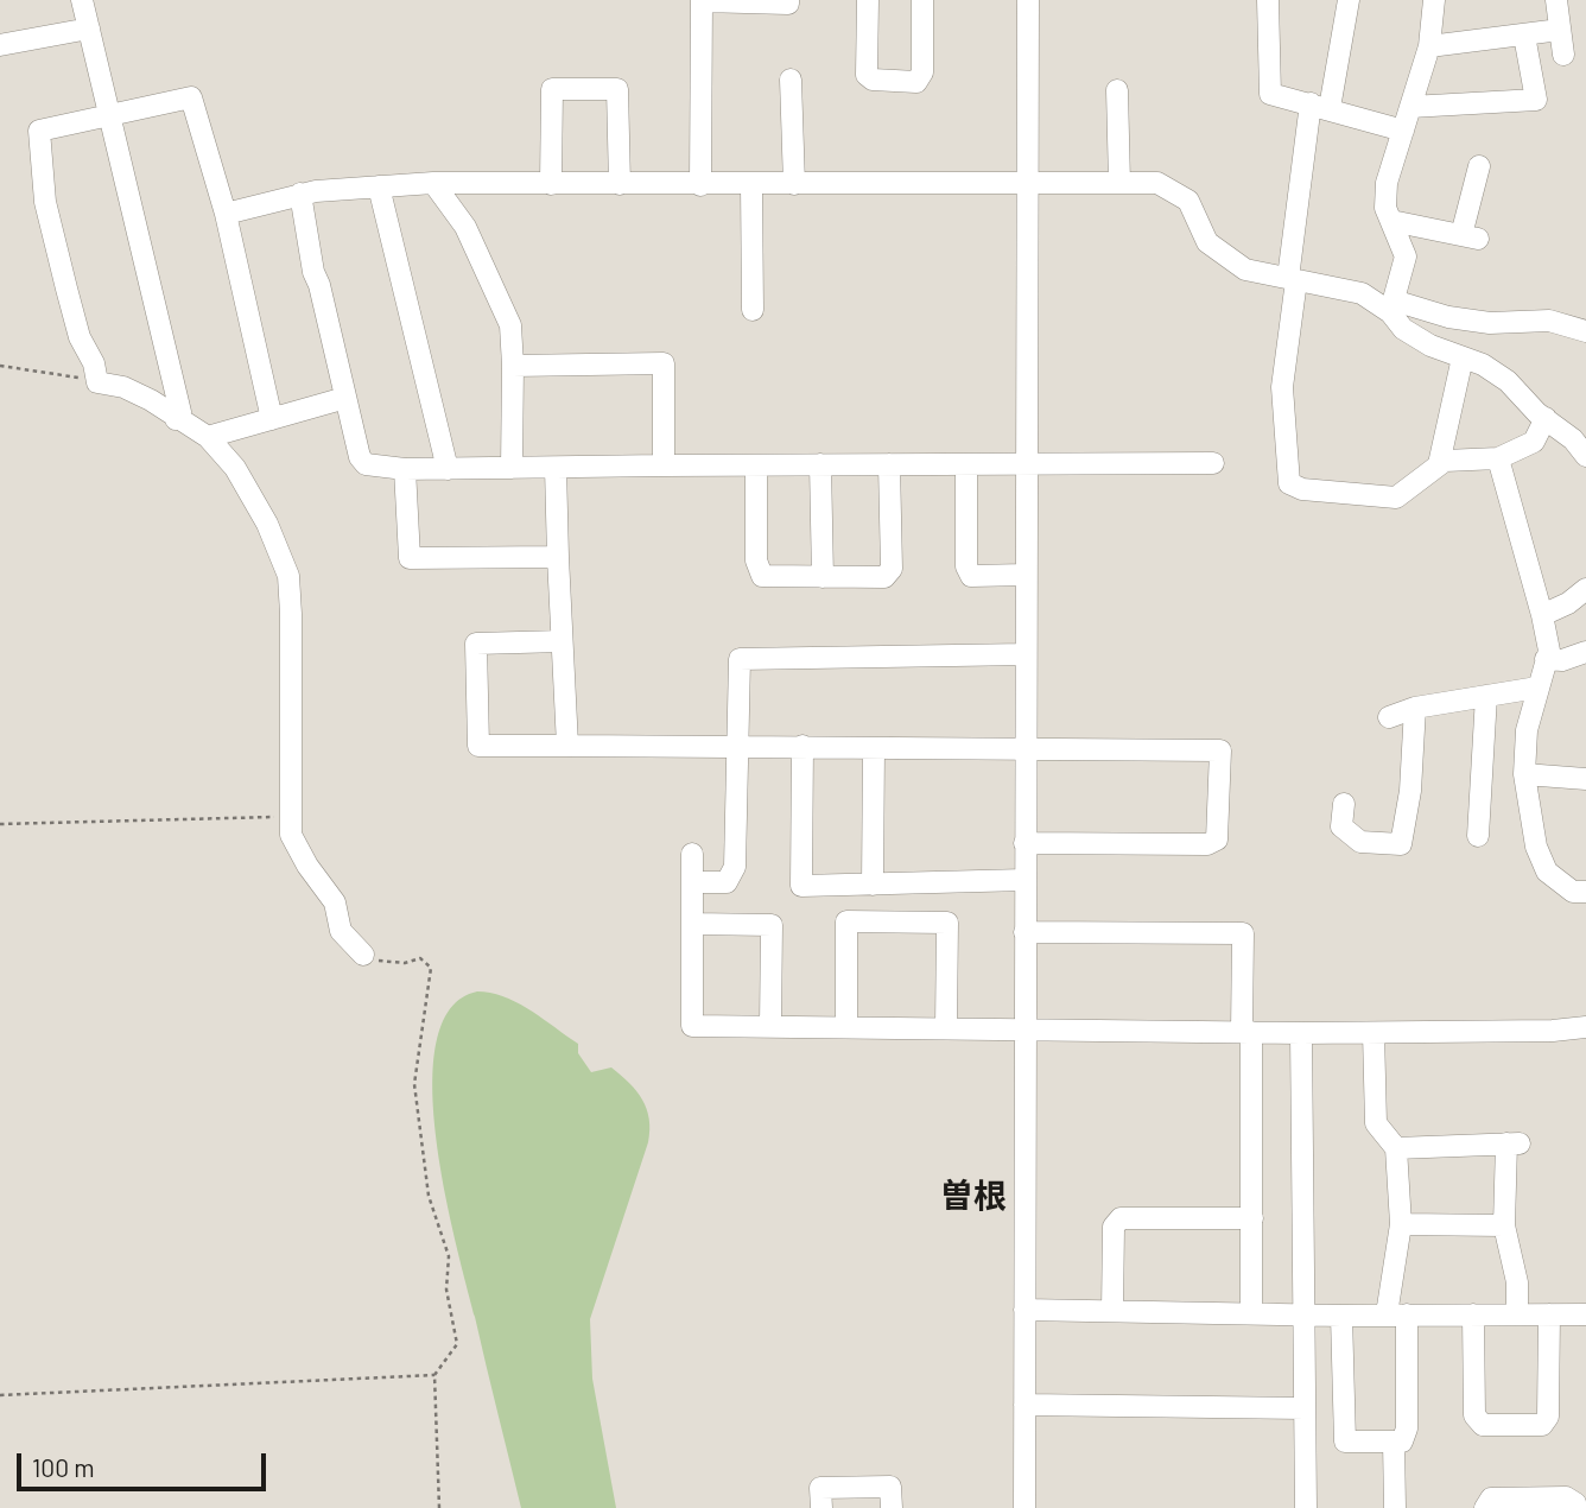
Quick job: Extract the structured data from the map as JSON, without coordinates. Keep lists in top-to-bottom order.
{
  "districts": ["曽根"],
  "scale_bar": "100 m"
}
